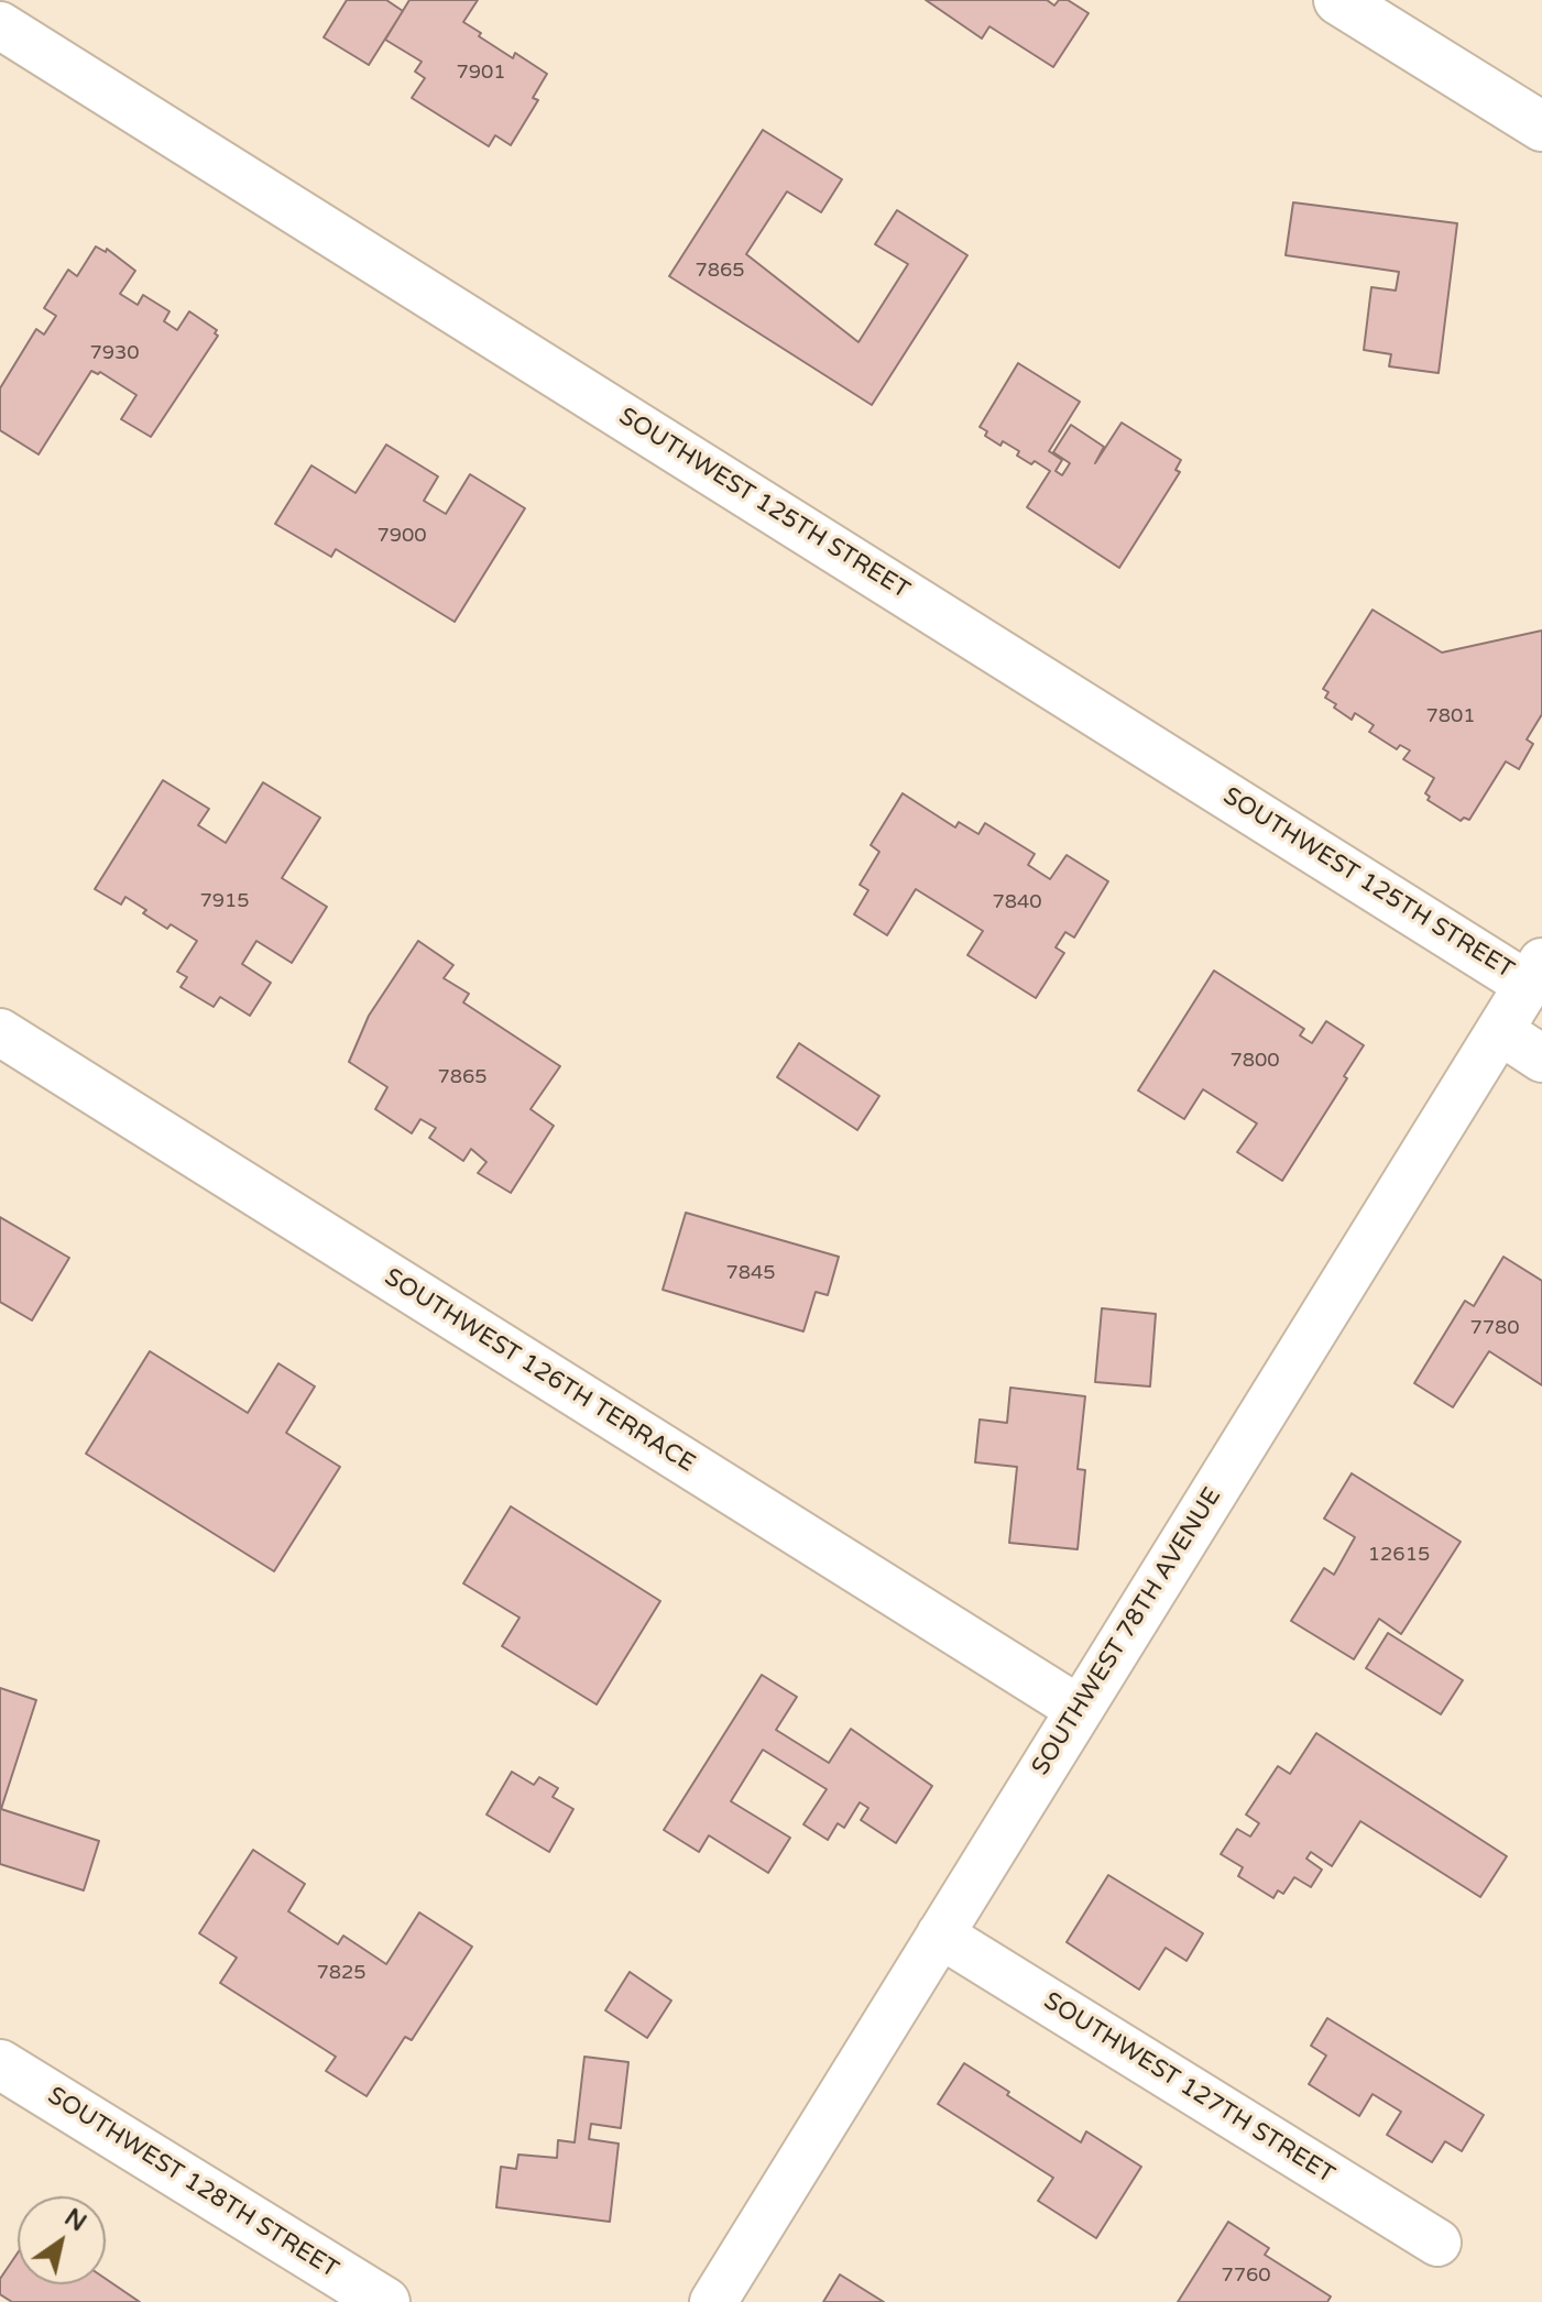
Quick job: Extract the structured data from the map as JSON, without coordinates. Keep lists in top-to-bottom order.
{
  "streets": {
    "street": [
      "SOUTHWEST 125TH STREET",
      "SOUTHWEST 126TH TERRACE",
      "SOUTHWEST 78TH AVENUE",
      "SOUTHWEST 127TH STREET",
      "SOUTHWEST 128TH STREET"
    ]
  },
  "crossings": [
    ["SOUTHWEST 125TH STREET", "SOUTHWEST 78TH AVENUE"],
    ["SOUTHWEST 126TH TERRACE", "SOUTHWEST 78TH AVENUE"],
    ["SOUTHWEST 78TH AVENUE", "SOUTHWEST 127TH STREET"]
  ],
  "house_numbers": [
    "7901",
    "7865",
    "7930",
    "7900",
    "7801",
    "7915",
    "7840",
    "7800",
    "7865",
    "7845",
    "7780",
    "12615",
    "7825",
    "7760"
  ],
  "north": "top right"
}
